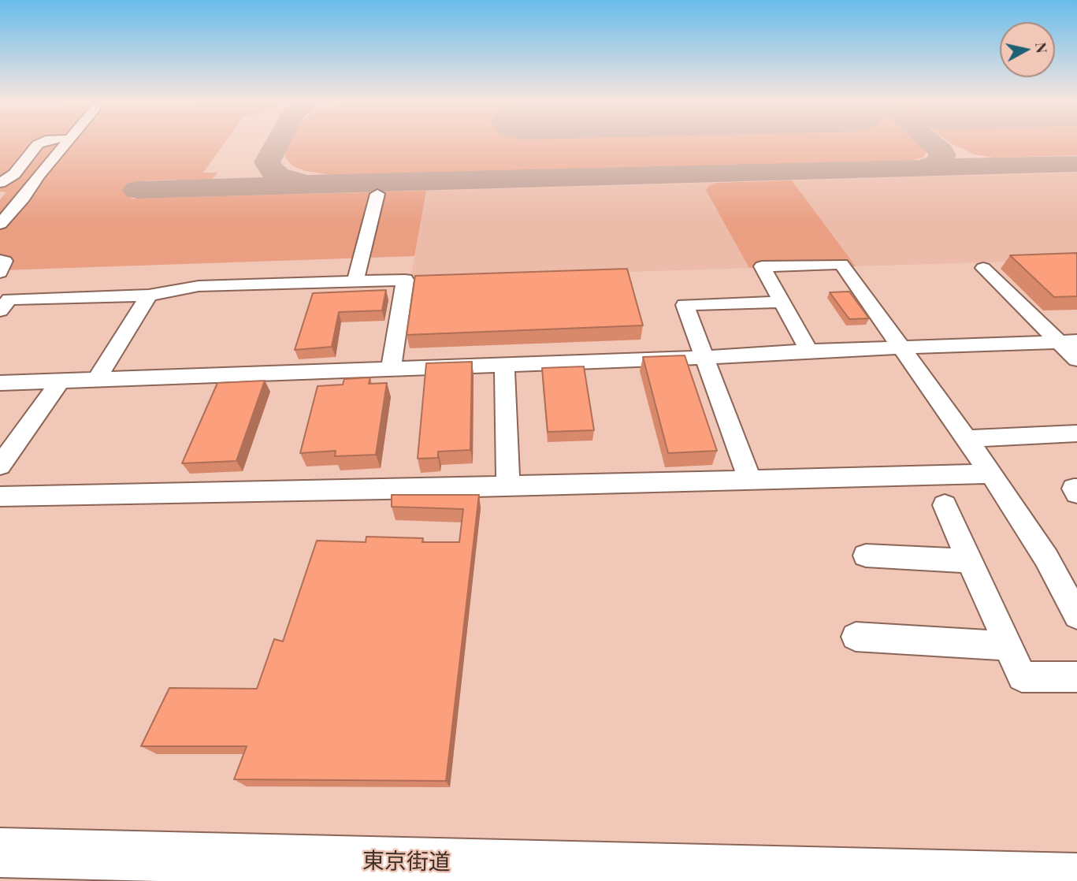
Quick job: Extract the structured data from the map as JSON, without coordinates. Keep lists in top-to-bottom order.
{
  "streets": {
    "highway": ["東京街道"]
  },
  "north": "right"
}
